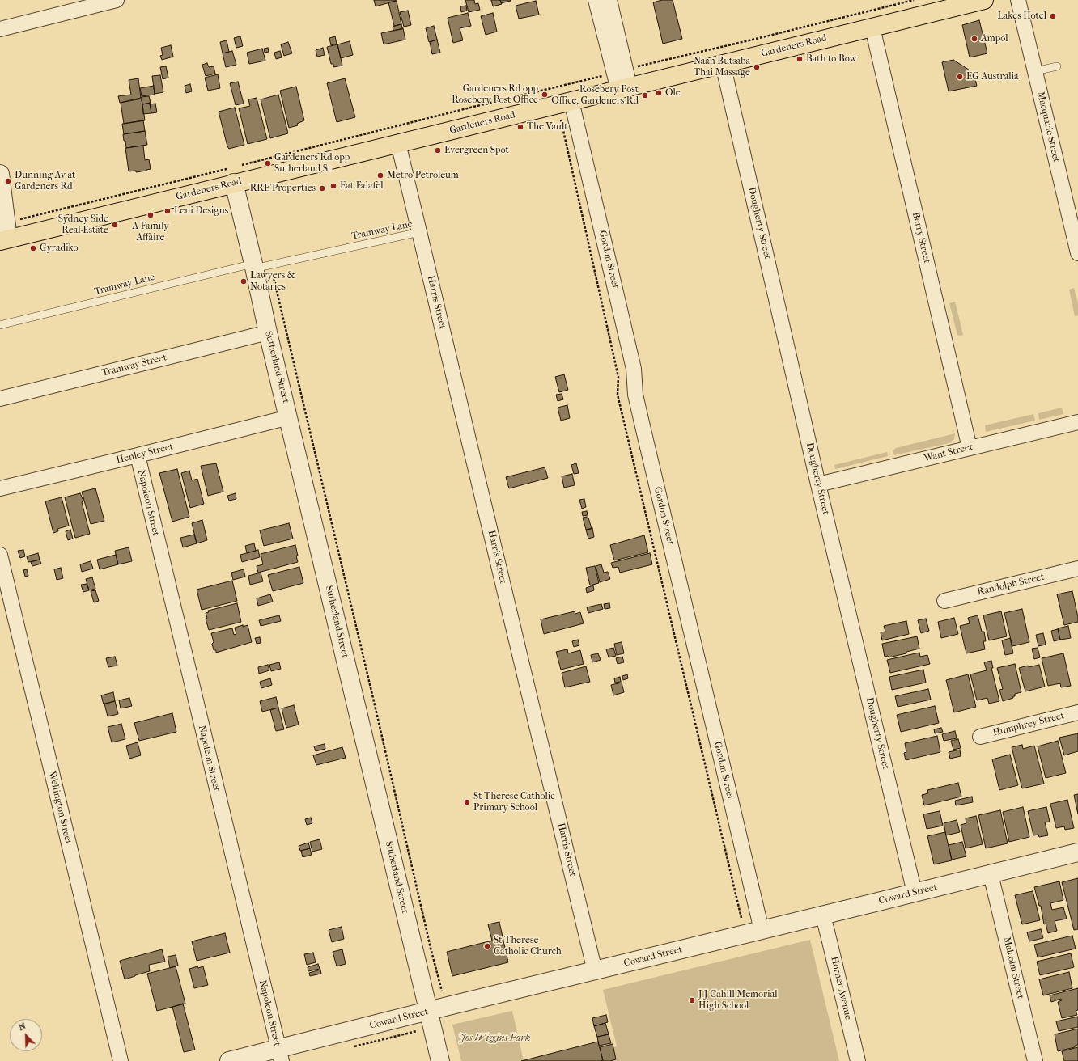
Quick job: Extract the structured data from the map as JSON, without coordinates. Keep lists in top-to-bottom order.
{
  "streets": {
    "main road": ["Gardeners Road"],
    "street": [
      "Macquarie Street",
      "Dougherty Street",
      "Berry Street",
      "Gordon Street",
      "Harris Street",
      "Tramway Street",
      "Sutherland Street",
      "Want Street",
      "Henley Street",
      "Napoleon Street",
      "Randolph Street",
      "Humphrey Street",
      "Wellington Street",
      "Coward Street",
      "Malcolm Street",
      "Horner Avenue"
    ],
    "lane": ["Tramway Lane"]
  },
  "crossings": [
    ["Gardeners Road", "Dougherty Street"],
    ["Gardeners Road", "Berry Street"],
    ["Gardeners Road", "Gordon Street"],
    ["Gardeners Road", "Harris Street"],
    ["Gardeners Road", "Sutherland Street"],
    ["Dougherty Street", "Want Street"],
    ["Dougherty Street", "Coward Street"],
    ["Tramway Lane", "Harris Street"],
    ["Tramway Lane", "Sutherland Street"],
    ["Berry Street", "Want Street"],
    ["Gordon Street", "Coward Street"],
    ["Harris Street", "Coward Street"],
    ["Tramway Street", "Sutherland Street"],
    ["Sutherland Street", "Henley Street"],
    ["Sutherland Street", "Coward Street"],
    ["Henley Street", "Napoleon Street"],
    ["Napoleon Street", "Coward Street"],
    ["Coward Street", "Malcolm Street"],
    ["Coward Street", "Horner Avenue"]
  ],
  "parks": ["Jos Wiggins Park"],
  "places": [
    "Lakes Hotel",
    "Ampol",
    "Bath to Bow",
    "Naan Butsaba Thai Massage",
    "EG Australia",
    "Ole",
    "Gardeners Rd opp Rosebery Post Office",
    "Rosebery Post Office, Gardeners Rd",
    "The Vault",
    "Evergreen Spot",
    "Gardeners Rd opp Sutherland St",
    "Metro Petroleum",
    "Dunning Av at Gardeners Rd",
    "Eat Falafel",
    "RRE Properties",
    "Leni Designs",
    "A Family Affaire",
    "Sydney Side Real Estate",
    "Gyradiko",
    "Lawyers & Notaries",
    "St Therese Catholic Primary School",
    "St Therese Catholic Church",
    "J J Cahill Memorial High School"
  ],
  "north": "top left"
}
